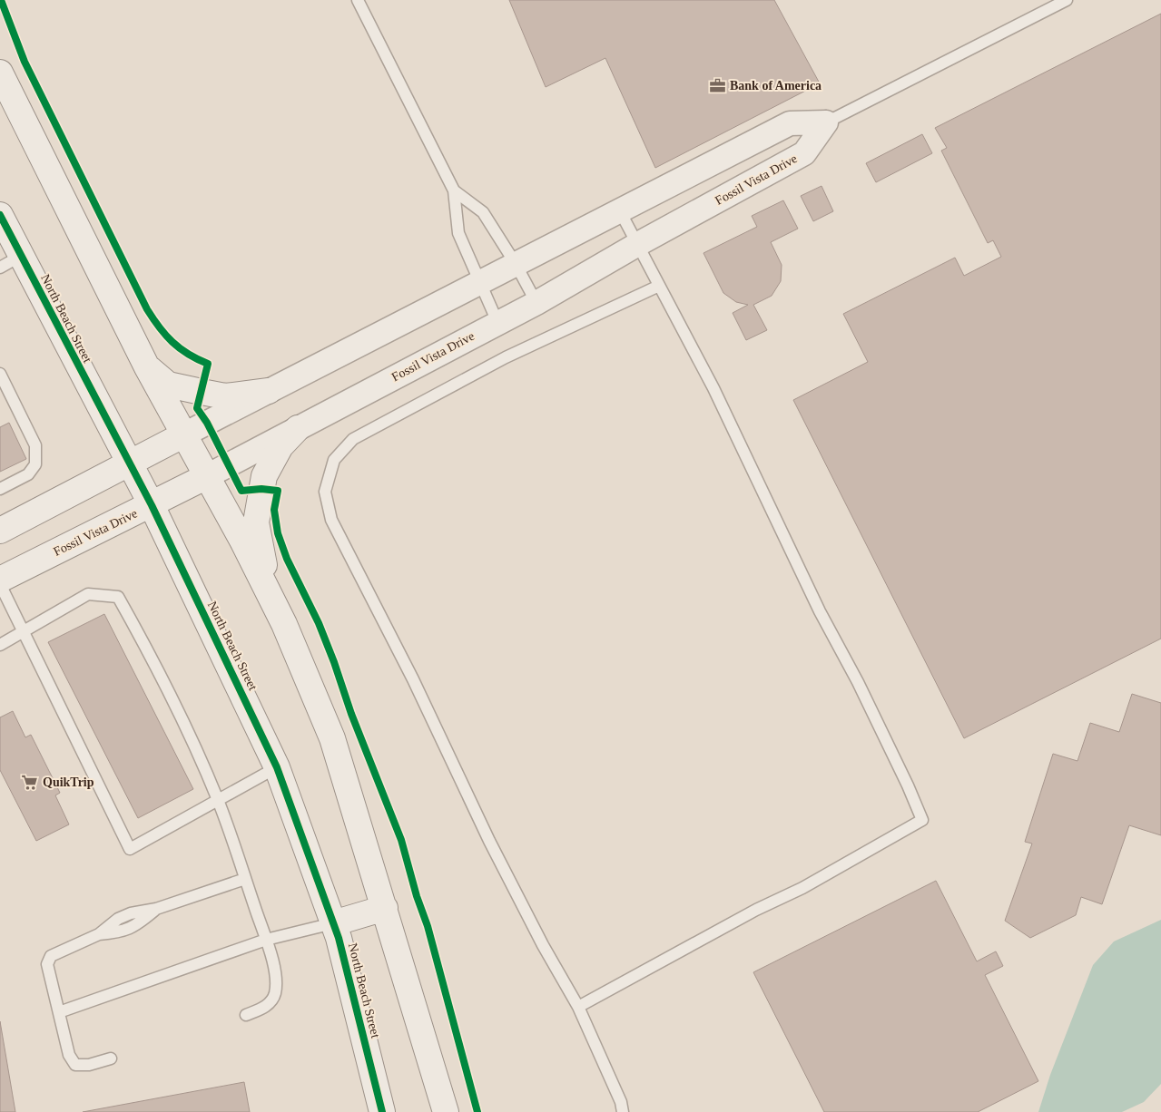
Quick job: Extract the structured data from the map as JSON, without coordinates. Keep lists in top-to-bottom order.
{
  "streets": {
    "main road": ["Fossil Vista Drive", "North Beach Street"]
  },
  "crossings": [
    ["Fossil Vista Drive", "North Beach Street"]
  ],
  "places": {
    "office": ["Bank of America"],
    "supermarket": ["QuikTrip"]
  }
}
